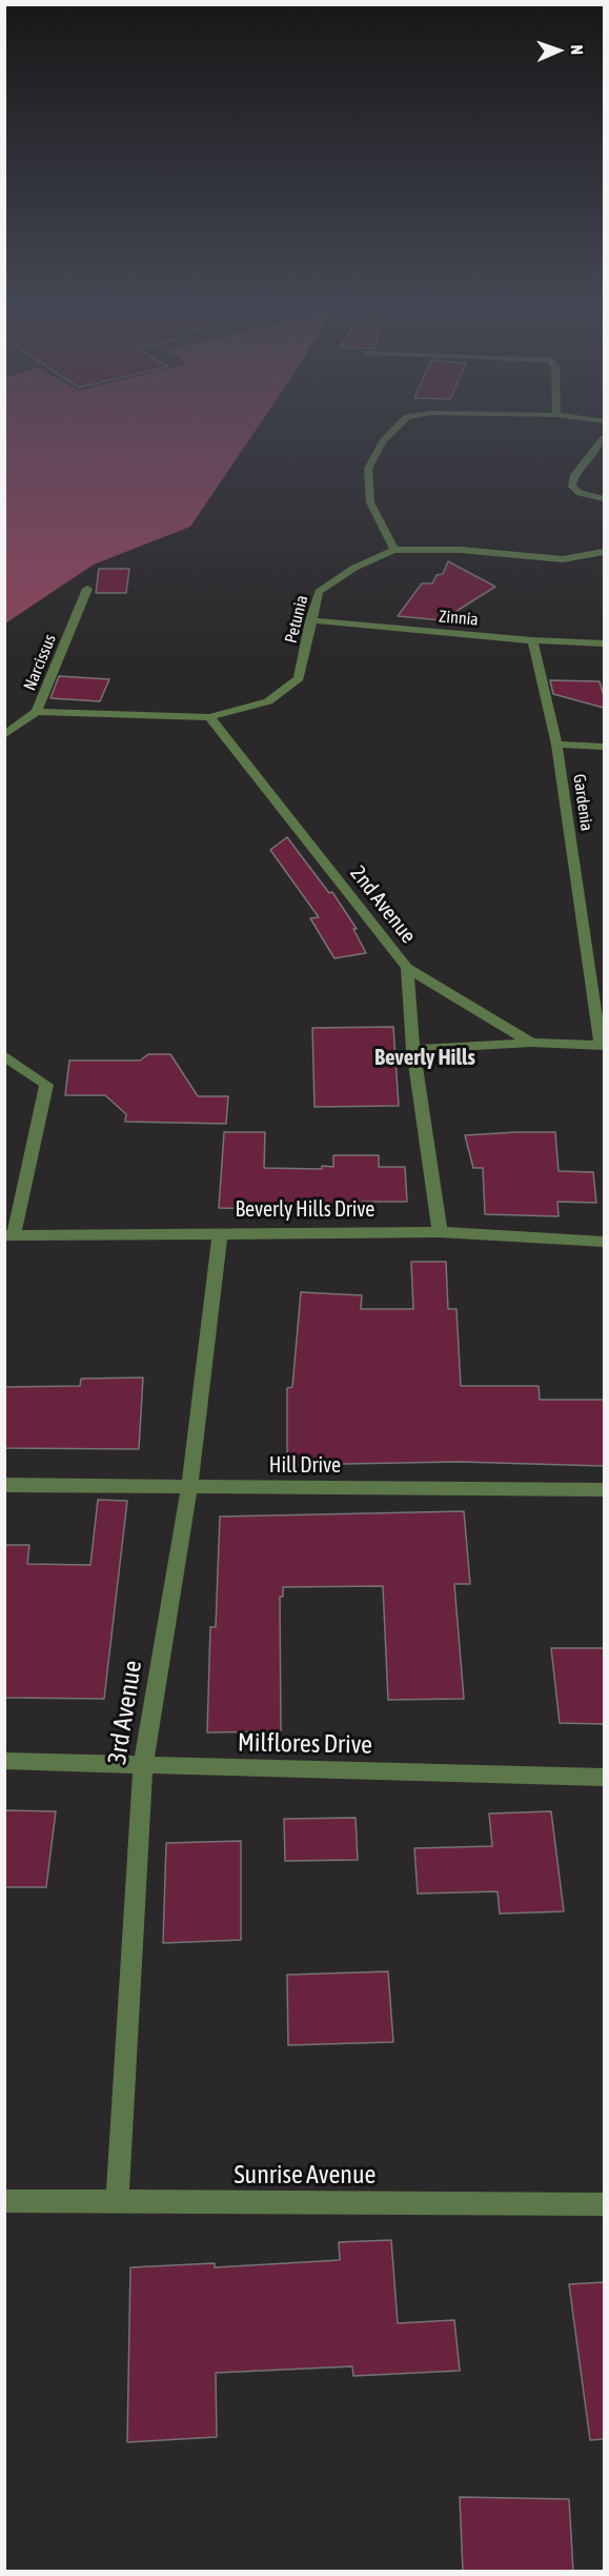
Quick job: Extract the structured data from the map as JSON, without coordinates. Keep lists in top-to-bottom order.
{
  "streets": {
    "street": [
      "Zinnia",
      "Petunia",
      "Narcissus",
      "Gardenia",
      "2nd Avenue",
      "Beverly Hills Drive",
      "Hill Drive",
      "3rd Avenue",
      "Milflores Drive",
      "Sunrise Avenue"
    ]
  },
  "crossings": [
    ["Zinnia", "Petunia"],
    ["Zinnia", "Gardenia"],
    ["Petunia", "Narcissus"],
    ["Petunia", "2nd Avenue"],
    ["2nd Avenue", "Beverly Hills Drive"],
    ["Beverly Hills Drive", "3rd Avenue"],
    ["Hill Drive", "3rd Avenue"],
    ["3rd Avenue", "Milflores Drive"],
    ["3rd Avenue", "Sunrise Avenue"]
  ],
  "districts": ["Beverly Hills"],
  "north": "right"
}
